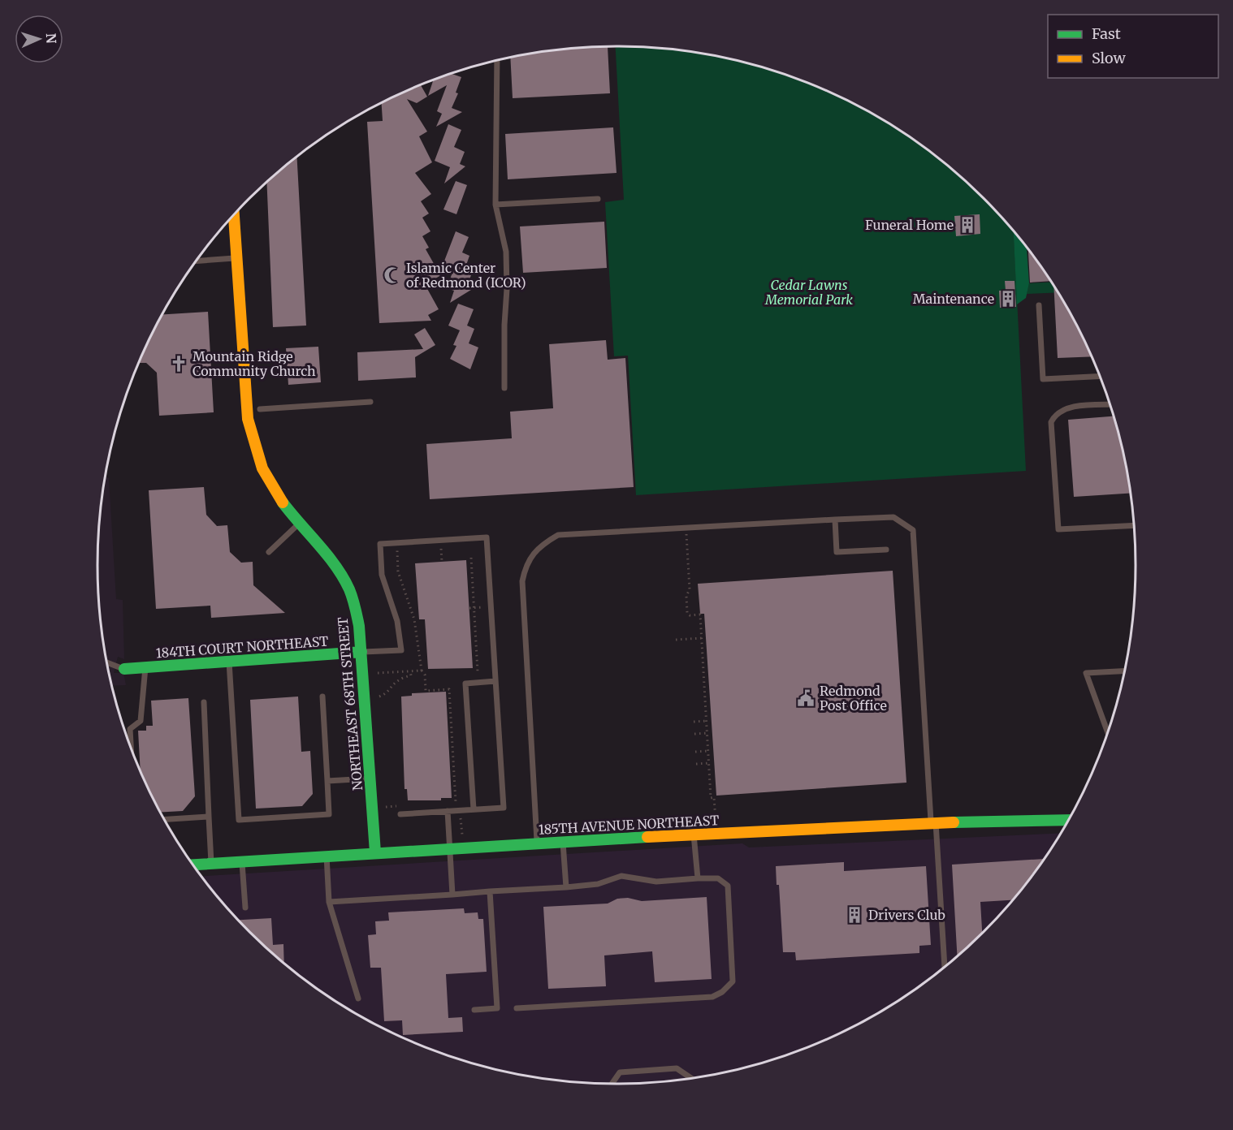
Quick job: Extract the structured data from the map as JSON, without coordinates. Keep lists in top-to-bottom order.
{
  "streets": {
    "street": ["184TH COURT NORTHEAST", "NORTHEAST 68TH STREET", "185TH AVENUE NORTHEAST"]
  },
  "crossings": [
    ["184TH COURT NORTHEAST", "NORTHEAST 68TH STREET"],
    ["NORTHEAST 68TH STREET", "185TH AVENUE NORTHEAST"]
  ],
  "parks": ["Cedar Lawns Memorial Park"],
  "places": {
    "building": ["Funeral Home", "Maintenance", "Drivers Club"],
    "mosque": ["Islamic Center of Redmond (ICOR)"],
    "church": ["Mountain Ridge Community Church"],
    "public building": ["Redmond Post Office"]
  },
  "legend": ["Fast", "Slow"],
  "north": "right"
}
